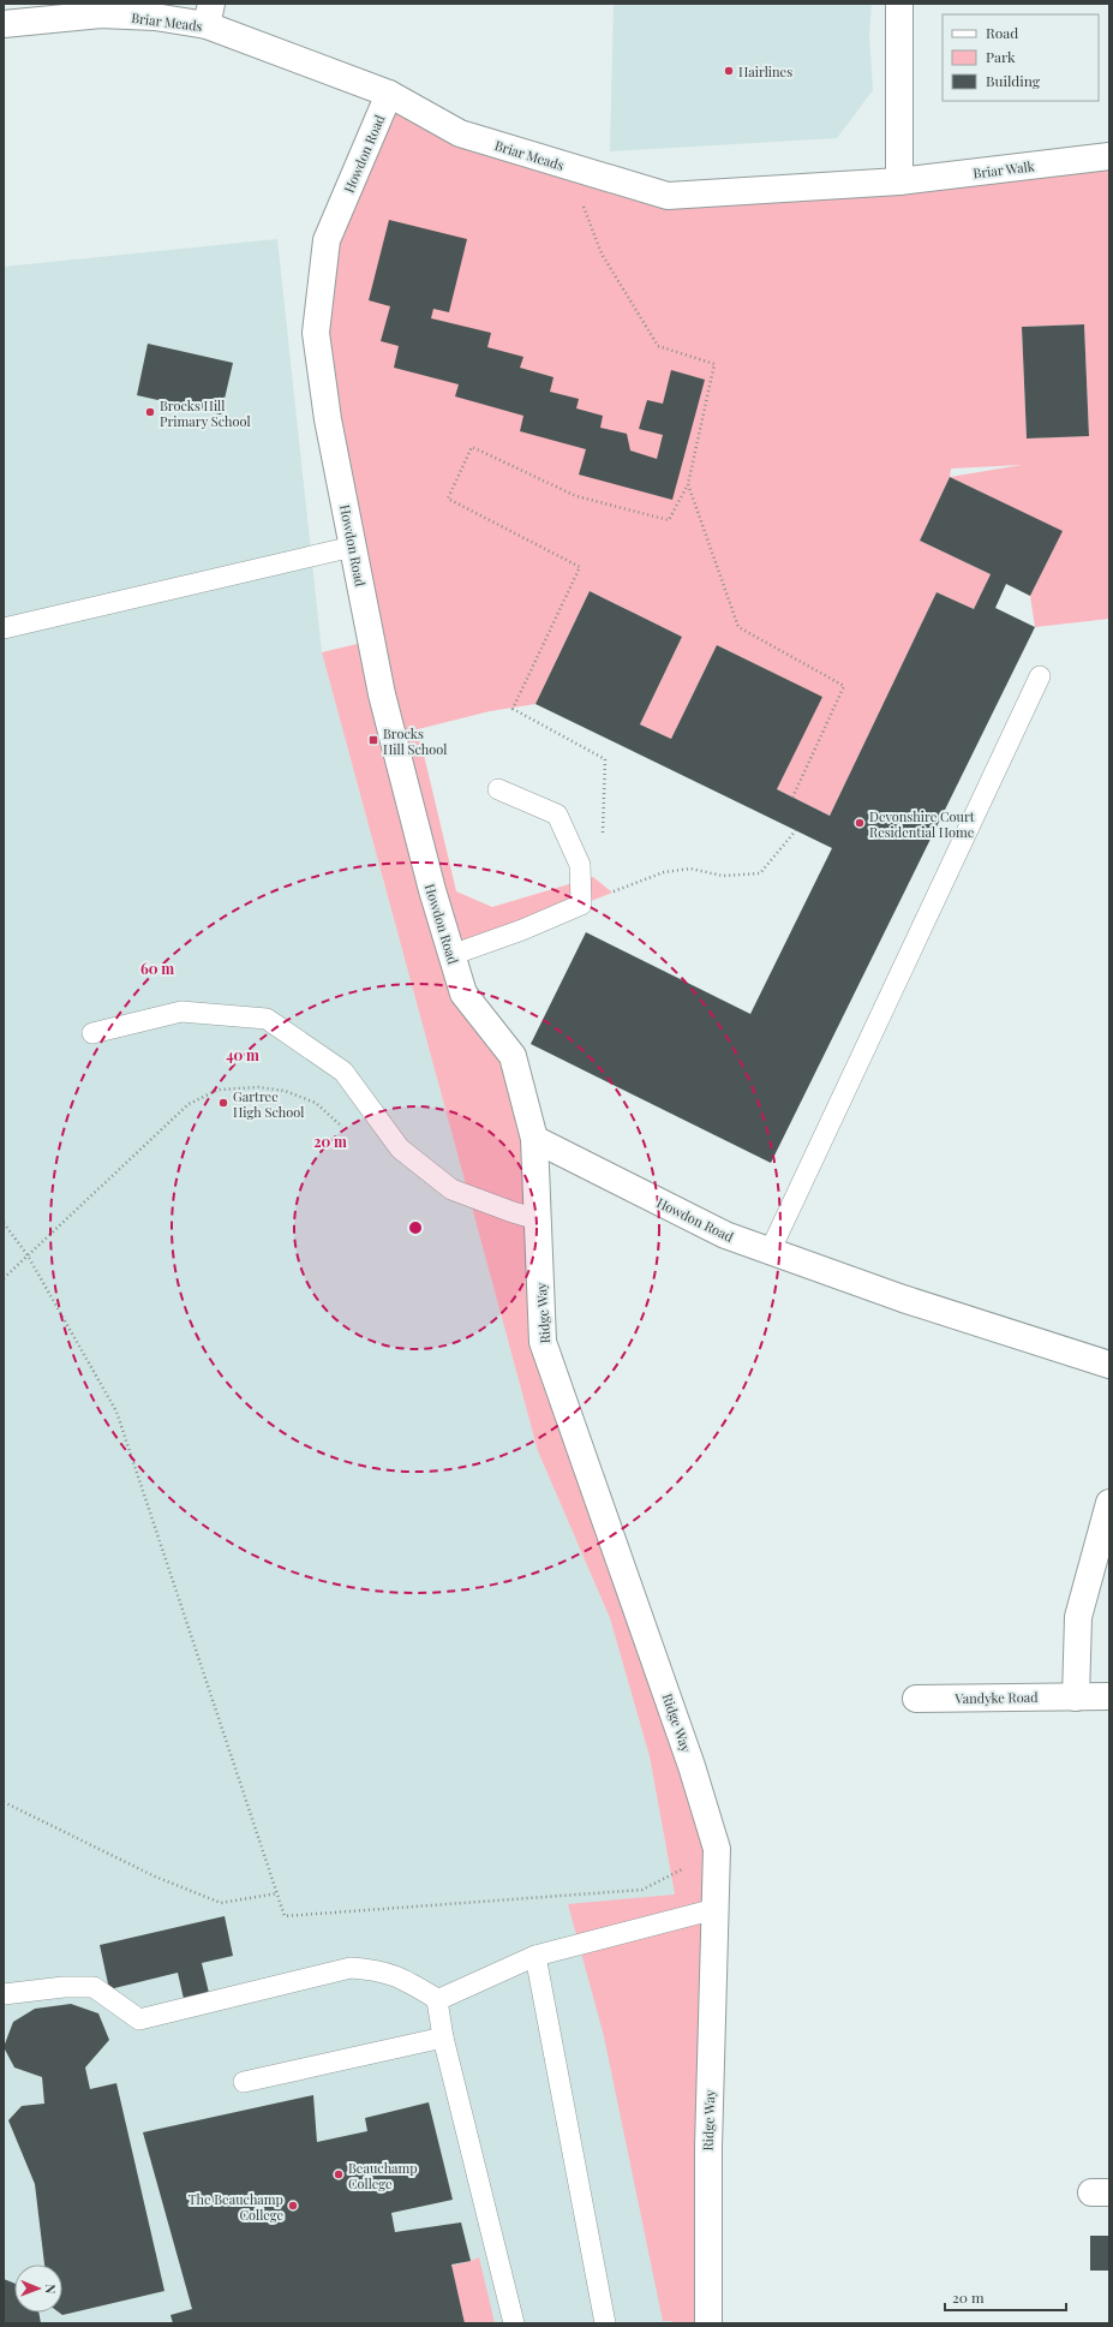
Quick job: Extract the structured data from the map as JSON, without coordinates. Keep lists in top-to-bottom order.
{
  "streets": {
    "street": [
      "Briar Meads",
      "Howdon Road",
      "Briar Walk",
      "Ridge Way",
      "Vandyke Road"
    ]
  },
  "crossings": [
    ["Briar Meads", "Howdon Road"],
    ["Briar Meads", "Briar Walk"],
    ["Howdon Road", "Ridge Way"]
  ],
  "places": {
    "other": [
      "Hairlines",
      "Brocks Hill Primary School",
      "Devonshire Court Residential Home",
      "Gartree High School",
      "Beauchamp College",
      "The Beauchamp College"
    ],
    "transit": ["Brocks Hill School"]
  },
  "legend": ["Road", "Park", "Building"],
  "scale_bar": "20 m",
  "north": "right",
  "rings": ["60 m", "40 m", "20 m"]
}
